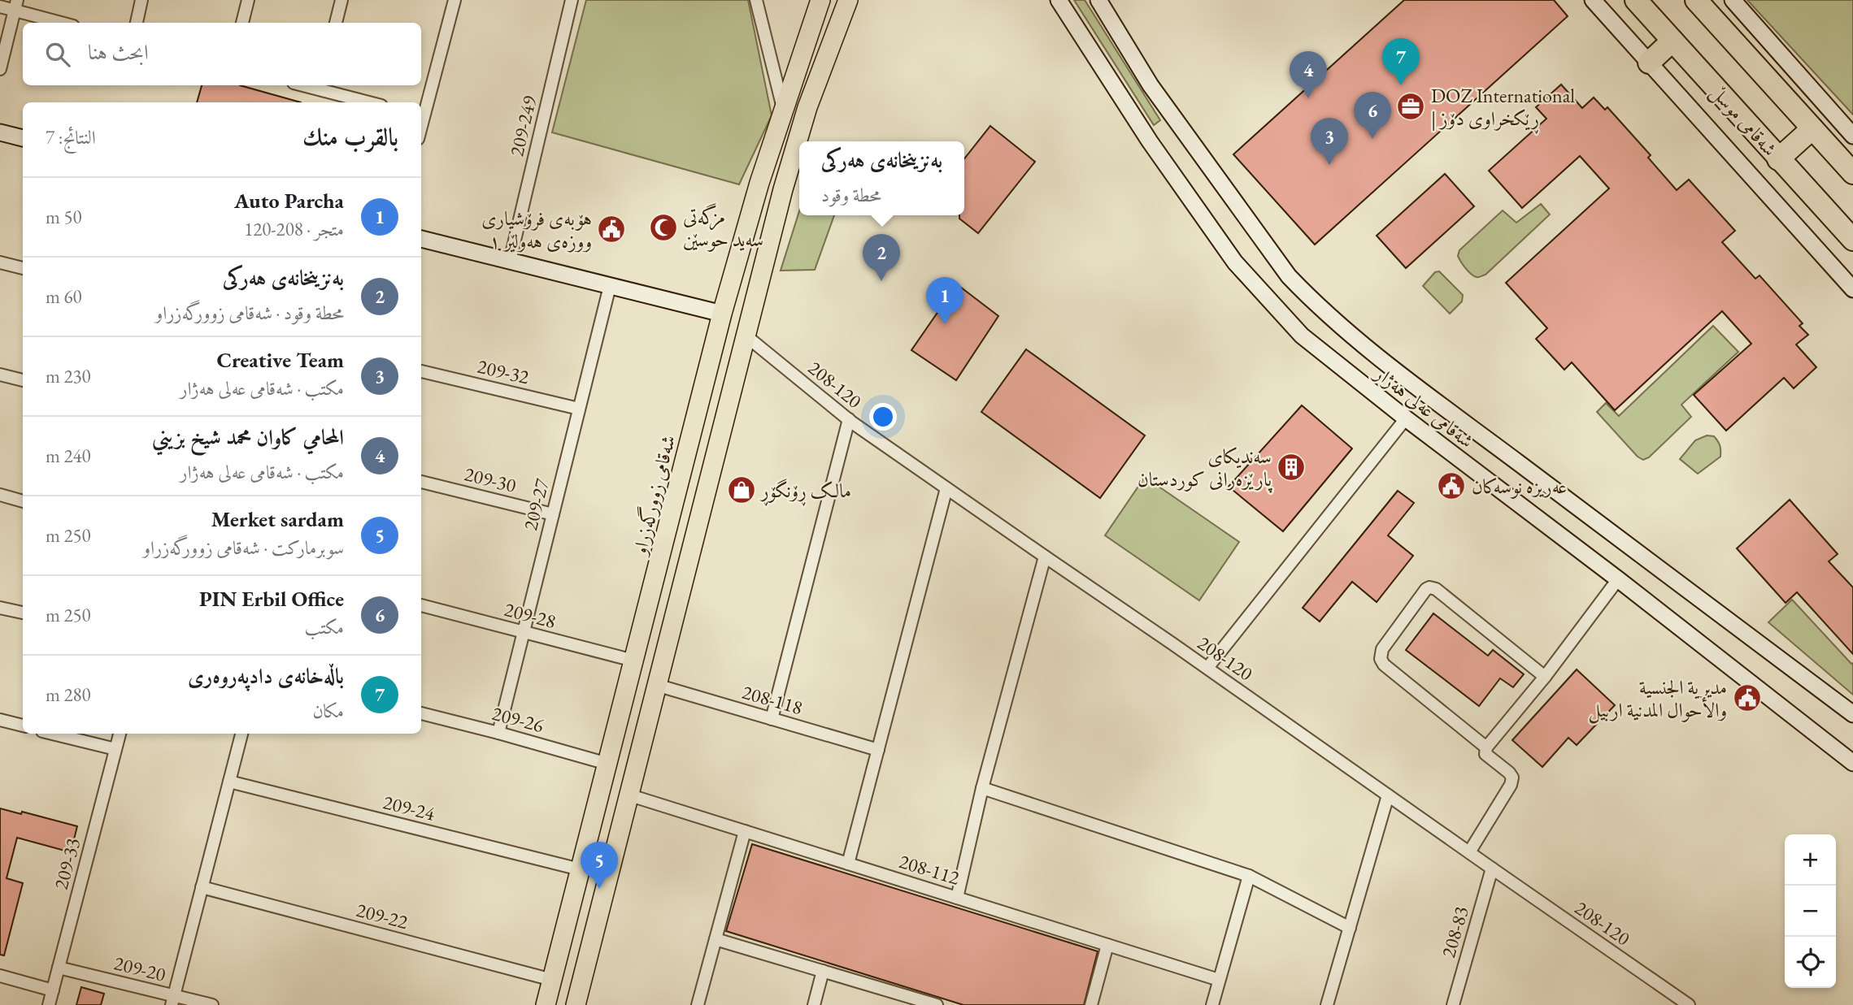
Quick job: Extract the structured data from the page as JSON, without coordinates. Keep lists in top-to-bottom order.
{
  "streets": {
    "highway": ["شەقامی موسڵ"],
    "main road": ["شەقامی عەلی هەژار", "شەقامی زوورگەزراو"],
    "street": [
      "209-249",
      "209-32",
      "208-120",
      "209-30",
      "209-27",
      "209-28",
      "208-118",
      "209-26",
      "209-24",
      "209-33",
      "208-112",
      "209-22",
      "208-83",
      "209-20"
    ]
  },
  "crossings": [
    ["209-32", "209-27"],
    ["208-120", "208-83"],
    ["209-30", "209-27"],
    ["شەقامی زوورگەزراو", "209-28"],
    ["شەقامی زوورگەزراو", "209-26"],
    ["شەقامی زوورگەزراو", "209-24"],
    ["شەقامی زوورگەزراو", "209-22"],
    ["209-27", "209-28"],
    ["209-27", "209-26"],
    ["209-33", "209-20"]
  ],
  "places": {
    "office": ["DOZ International | ڕێکخراوی دۆز"],
    "mosque": ["مزگەتی سەید حوسێن"],
    "public building": ["هۆبەی فرۆشیاری ووزەی هەولێر ١", "عەریزە نوسەکان", "مديرية الجنسية والأحوال المدنية اربيل"],
    "building": ["سەندیکای پارێزەرانی کوردستان"],
    "shop": ["مالک ڕۆنگۆڕ"]
  },
  "page": {
    "search": "ابحث هنا",
    "pins": [
      "7",
      "4",
      "6",
      "3",
      "2",
      "1",
      "5"
    ],
    "heading": ["بالقرب منك", "النتائج: 7"],
    "popup": ["بەنزینخانەی هەرکی", "محطة وقود"],
    "list": [
      {
        "mark": "1",
        "name": "Auto Parcha",
        "note": "متجر · 208-120",
        "value": "50 m"
      },
      {
        "mark": "2",
        "name": "بەنزینخانەی هەرکی",
        "note": "محطة وقود · شەقامی زوورگەزراو",
        "value": "60 m"
      },
      {
        "mark": "3",
        "name": "Creative Team",
        "note": "مكتب · شەقامی عەلی هەژار",
        "value": "230 m"
      },
      {
        "mark": "4",
        "name": "المحامي كاوان محمد شيخ بزيني",
        "note": "مكتب · شەقامی عەلی هەژار",
        "value": "240 m"
      },
      {
        "mark": "5",
        "name": "Merket sardam",
        "note": "سوبرماركت · شەقامی زوورگەزراو",
        "value": "250 m"
      },
      {
        "mark": "6",
        "name": "PIN Erbil Office",
        "note": "مكتب",
        "value": "250 m"
      },
      {
        "mark": "7",
        "name": "باڵەخانەی دادپەروەری",
        "note": "مكان",
        "value": "280 m"
      }
    ],
    "map_buttons": ["+", "−"]
  }
}
